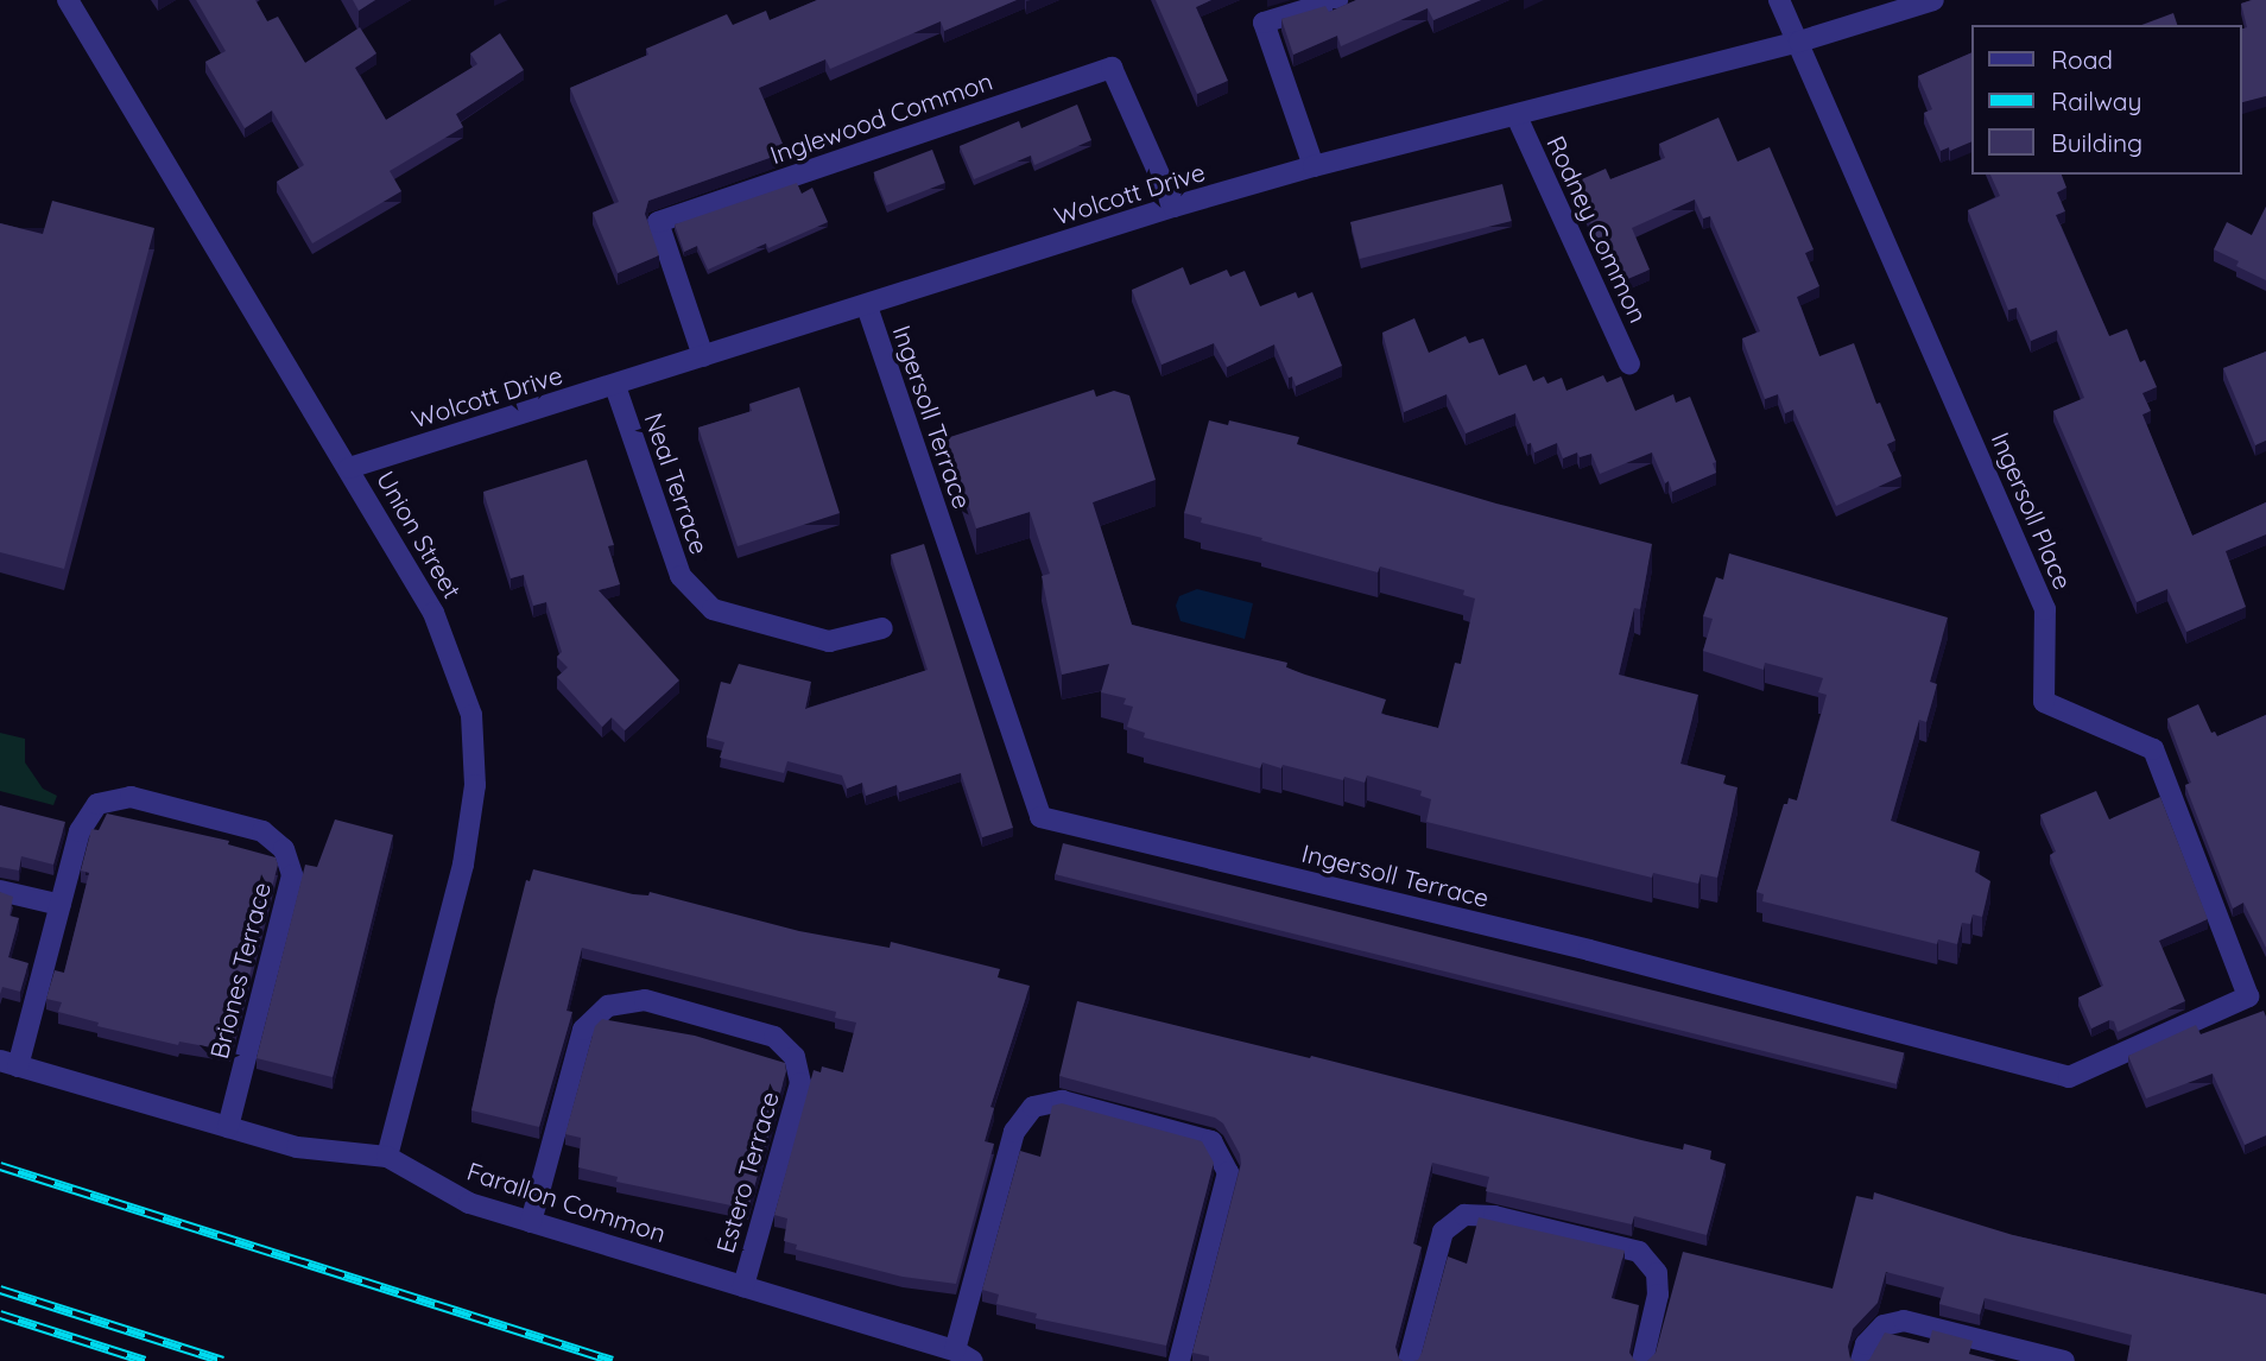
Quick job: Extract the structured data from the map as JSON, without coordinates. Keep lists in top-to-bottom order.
{
  "streets": {
    "street": [
      "Inglewood Common",
      "Wolcott Drive",
      "Rodney Common",
      "Ingersoll Terrace",
      "Neal Terrace",
      "Ingersoll Place",
      "Union Street",
      "Briones Terrace",
      "Estero Terrace",
      "Farallon Common"
    ]
  },
  "crossings": [
    ["Inglewood Common", "Wolcott Drive"],
    ["Wolcott Drive", "Rodney Common"],
    ["Wolcott Drive", "Ingersoll Terrace"],
    ["Wolcott Drive", "Neal Terrace"],
    ["Wolcott Drive", "Ingersoll Place"],
    ["Wolcott Drive", "Union Street"],
    ["Ingersoll Terrace", "Ingersoll Place"],
    ["Union Street", "Farallon Common"],
    ["Briones Terrace", "Farallon Common"],
    ["Estero Terrace", "Farallon Common"]
  ],
  "legend": ["Road", "Railway", "Building"]
}
